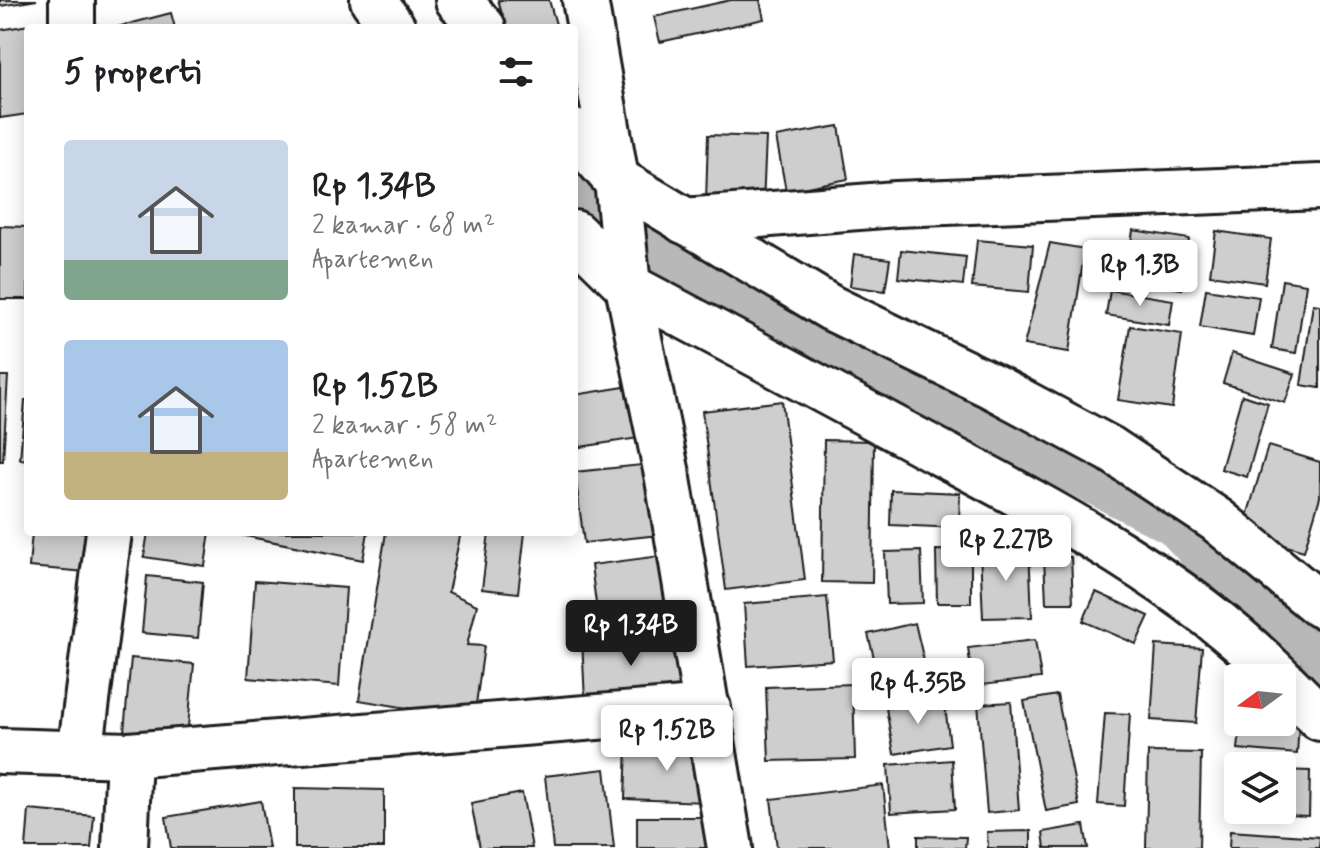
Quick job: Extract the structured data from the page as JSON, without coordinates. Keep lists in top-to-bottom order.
{
  "north": "left",
  "page": {
    "heading": "5 properti",
    "list": [
      {
        "name": "Rp 1.34B",
        "note": "2 kamar · 68 m² · Apartemen"
      },
      {
        "name": "Rp 1.52B",
        "note": "2 kamar · 58 m² · Apartemen"
      }
    ],
    "price": [
      "Rp 1.3B",
      "Rp 2.27B",
      "Rp 1.34B",
      "Rp 4.35B",
      "Rp 1.52B"
    ]
  }
}
